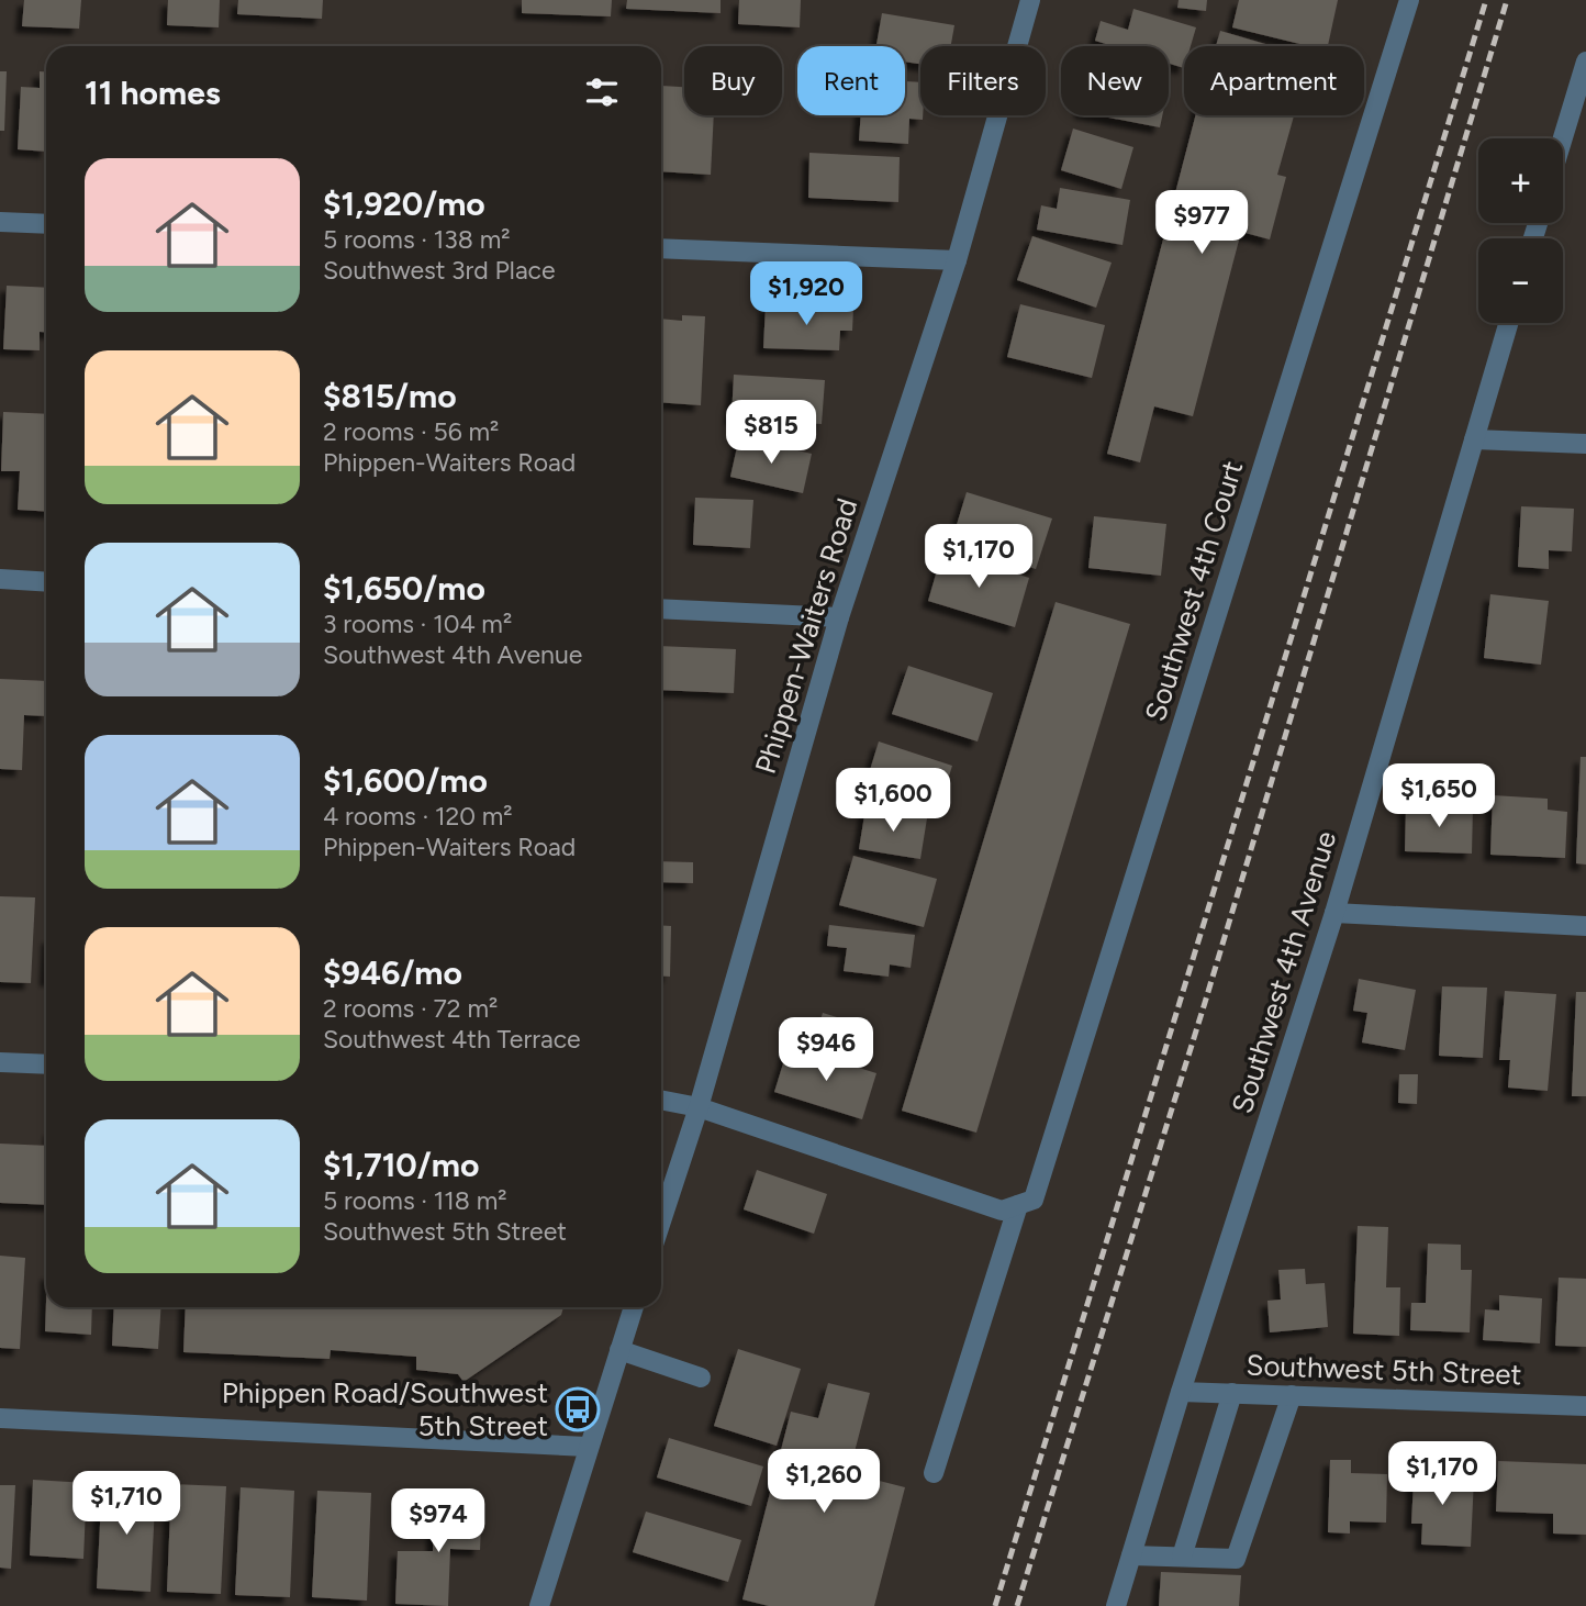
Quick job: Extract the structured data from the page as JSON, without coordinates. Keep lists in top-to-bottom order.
{
  "streets": {
    "street": [
      "Southwest 4th Court",
      "Phippen-Waiters Road",
      "Southwest 4th Avenue",
      "Southwest 5th Street"
    ]
  },
  "crossings": [
    ["Southwest 4th Avenue", "Southwest 5th Street"]
  ],
  "places": {
    "bus stop": ["Phippen Road/Southwest 5th Street"]
  },
  "page": {
    "chip": [
      "Buy",
      "Rent",
      "Filters",
      "New",
      "Apartment"
    ],
    "heading": "11 homes",
    "map_buttons": ["+", "−"],
    "list": [
      {
        "name": "$1,920/mo",
        "note": "5 rooms · 138 m² · Southwest 3rd Place"
      },
      {
        "name": "$815/mo",
        "note": "2 rooms · 56 m² · Phippen-Waiters Road"
      },
      {
        "name": "$1,650/mo",
        "note": "3 rooms · 104 m² · Southwest 4th Avenue"
      },
      {
        "name": "$1,600/mo",
        "note": "4 rooms · 120 m² · Phippen-Waiters Road"
      },
      {
        "name": "$946/mo",
        "note": "2 rooms · 72 m² · Southwest 4th Terrace"
      },
      {
        "name": "$1,710/mo",
        "note": "5 rooms · 118 m² · Southwest 5th Street"
      }
    ],
    "price": [
      "$977",
      "$1,920",
      "$815",
      "$1,170",
      "$1,650",
      "$1,600",
      "$946",
      "$1,170",
      "$1,260",
      "$1,710",
      "$974"
    ]
  }
}
